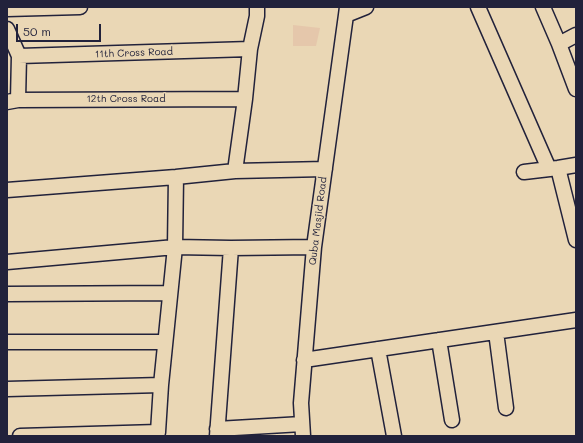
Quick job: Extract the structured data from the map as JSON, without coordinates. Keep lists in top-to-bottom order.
{
  "streets": {
    "street": ["11th Cross Road", "12th Cross Road", "Quba Masjid Road"]
  },
  "scale_bar": "50 m"
}
